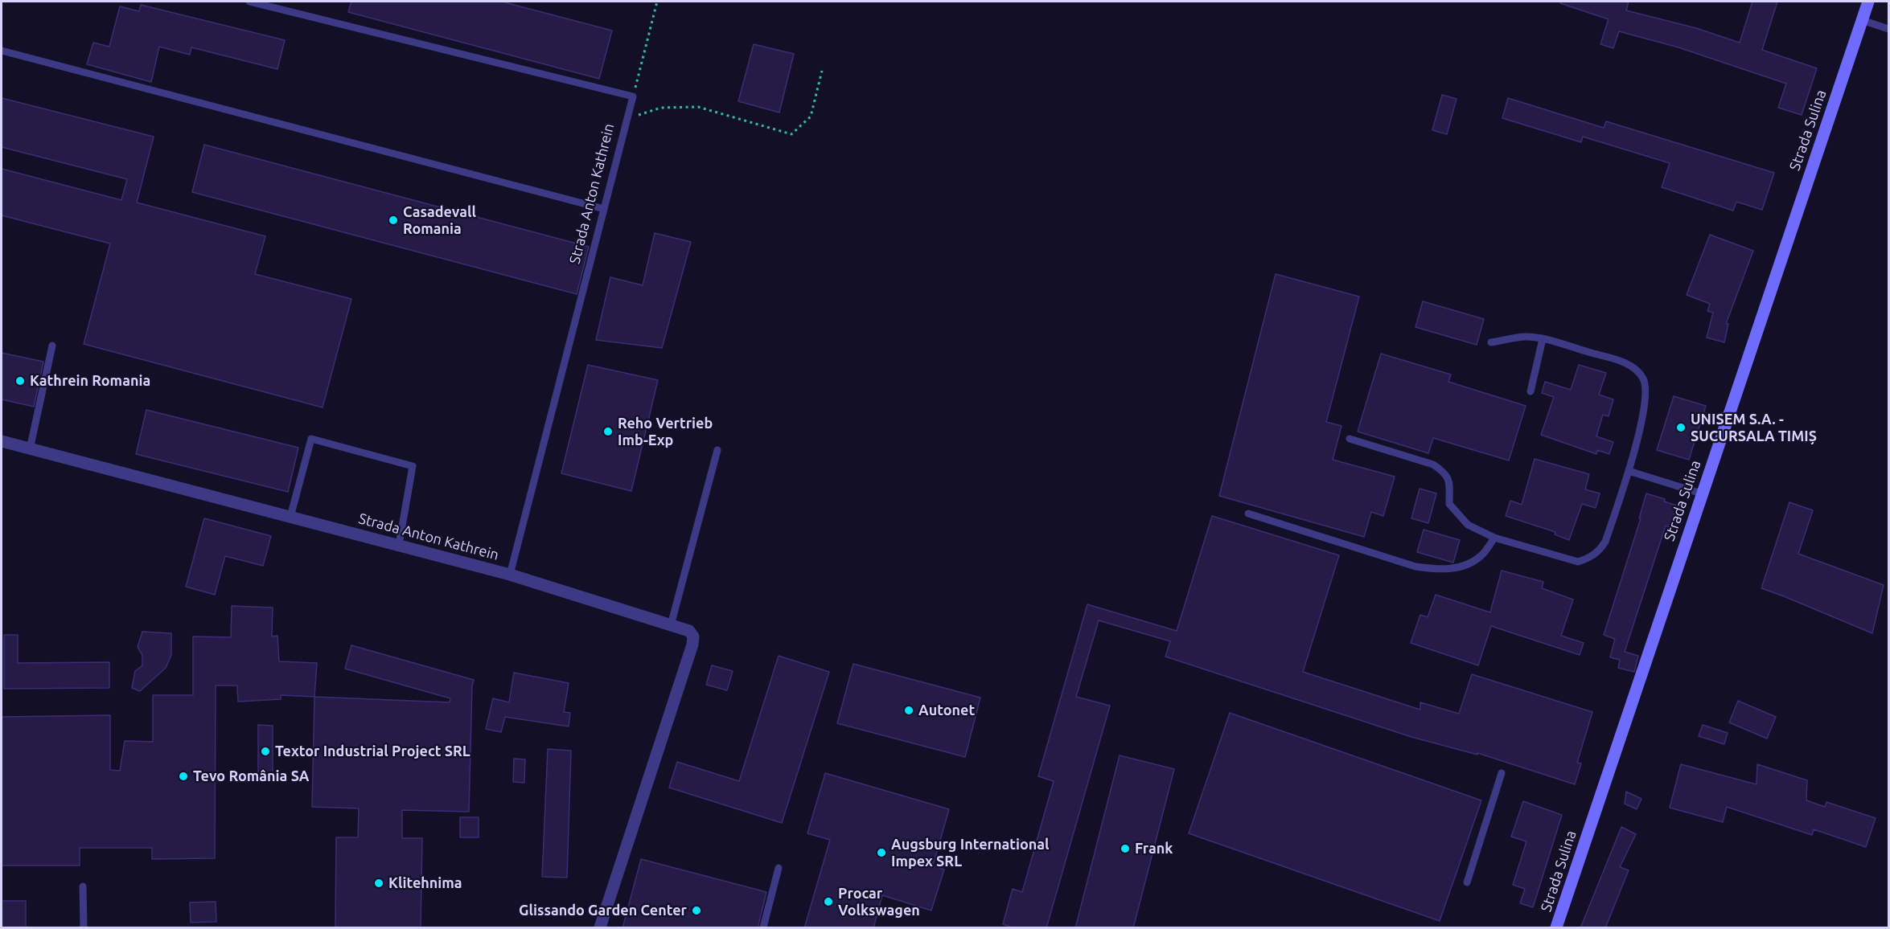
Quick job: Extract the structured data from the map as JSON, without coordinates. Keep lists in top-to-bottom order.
{
  "streets": {
    "street": ["Strada Sulina", "Strada Anton Kathrein"]
  },
  "places": [
    "Casadevall Romania",
    "Kathrein Romania",
    "UNISEM S.A. - SUCURSALA TIMIȘ",
    "Reho Vertrieb Imb-Exp",
    "Autonet",
    "Textor Industrial Project SRL",
    "Tevo România SA",
    "Frank",
    "Augsburg International Impex SRL",
    "Klitehnima",
    "Procar Volkswagen",
    "Glissando Garden Center"
  ]
}
